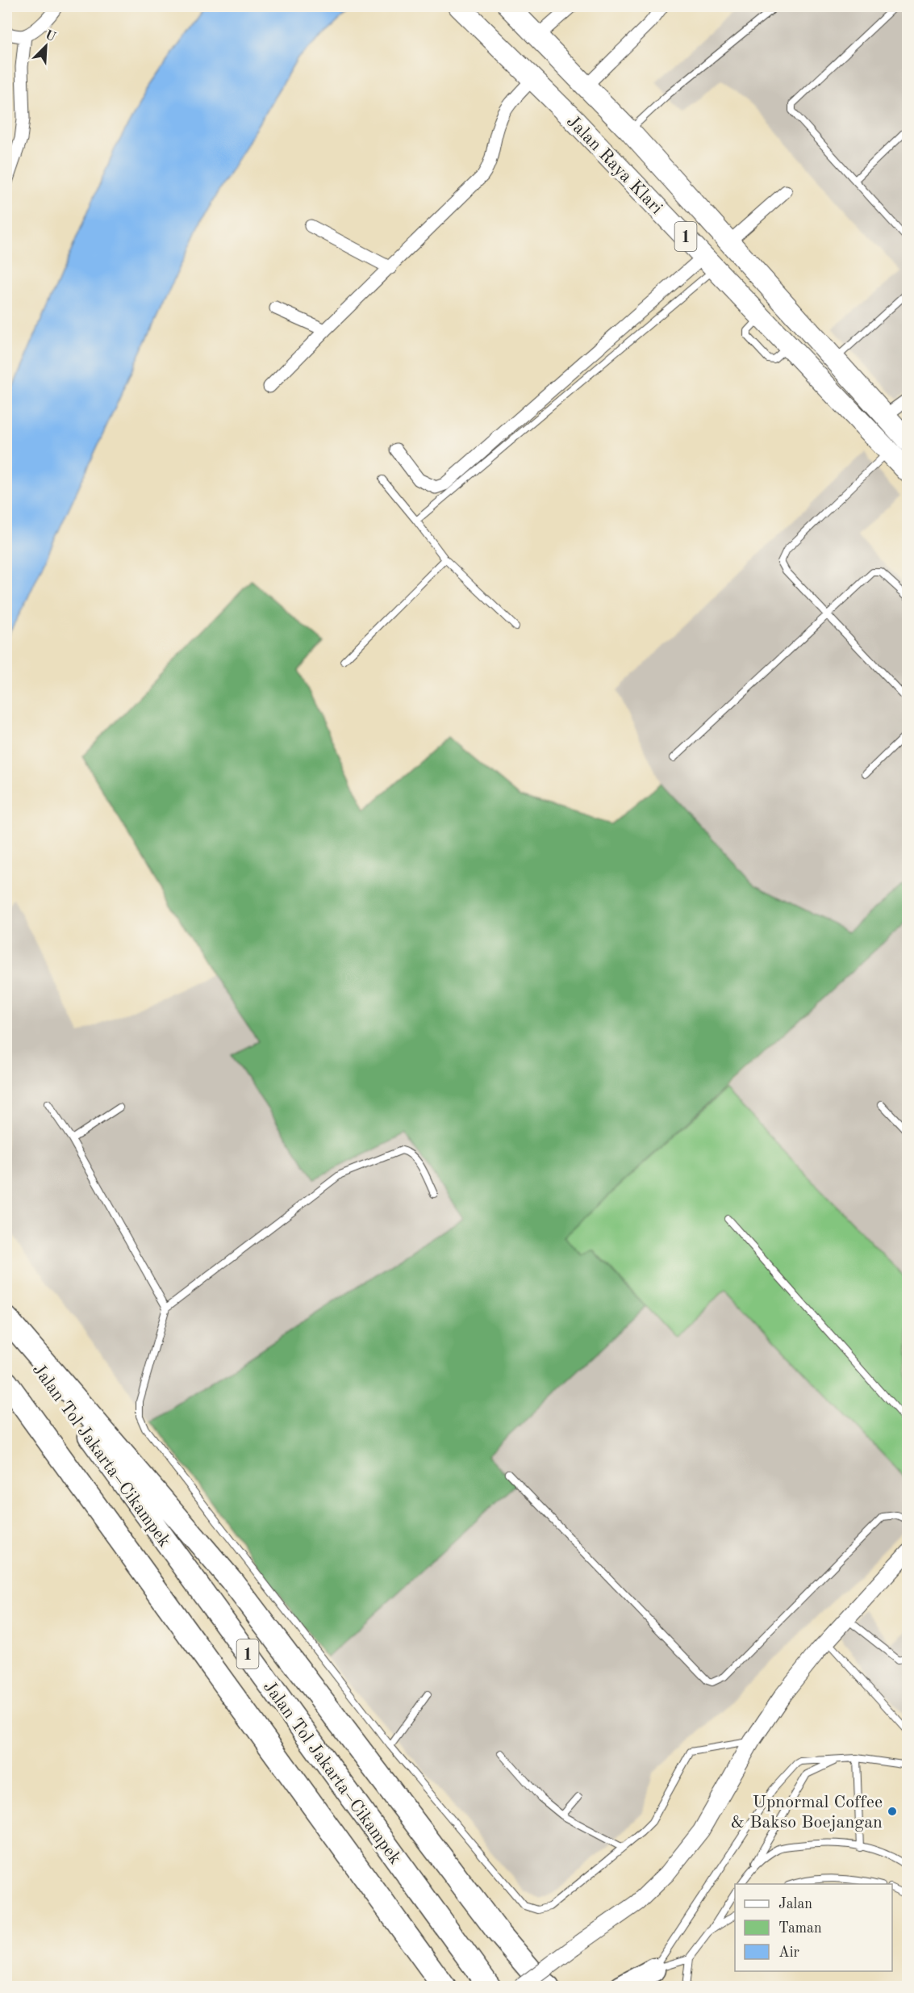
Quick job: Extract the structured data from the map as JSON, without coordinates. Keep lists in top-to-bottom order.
{
  "streets": {
    "highway": ["Jalan Raya Klari", "1", "Jalan Tol Jakarta–Cikampek"]
  },
  "places": ["Upnormal Coffee & Bakso Boejangan"],
  "legend": ["Jalan", "Taman", "Air"],
  "north": "top right"
}
